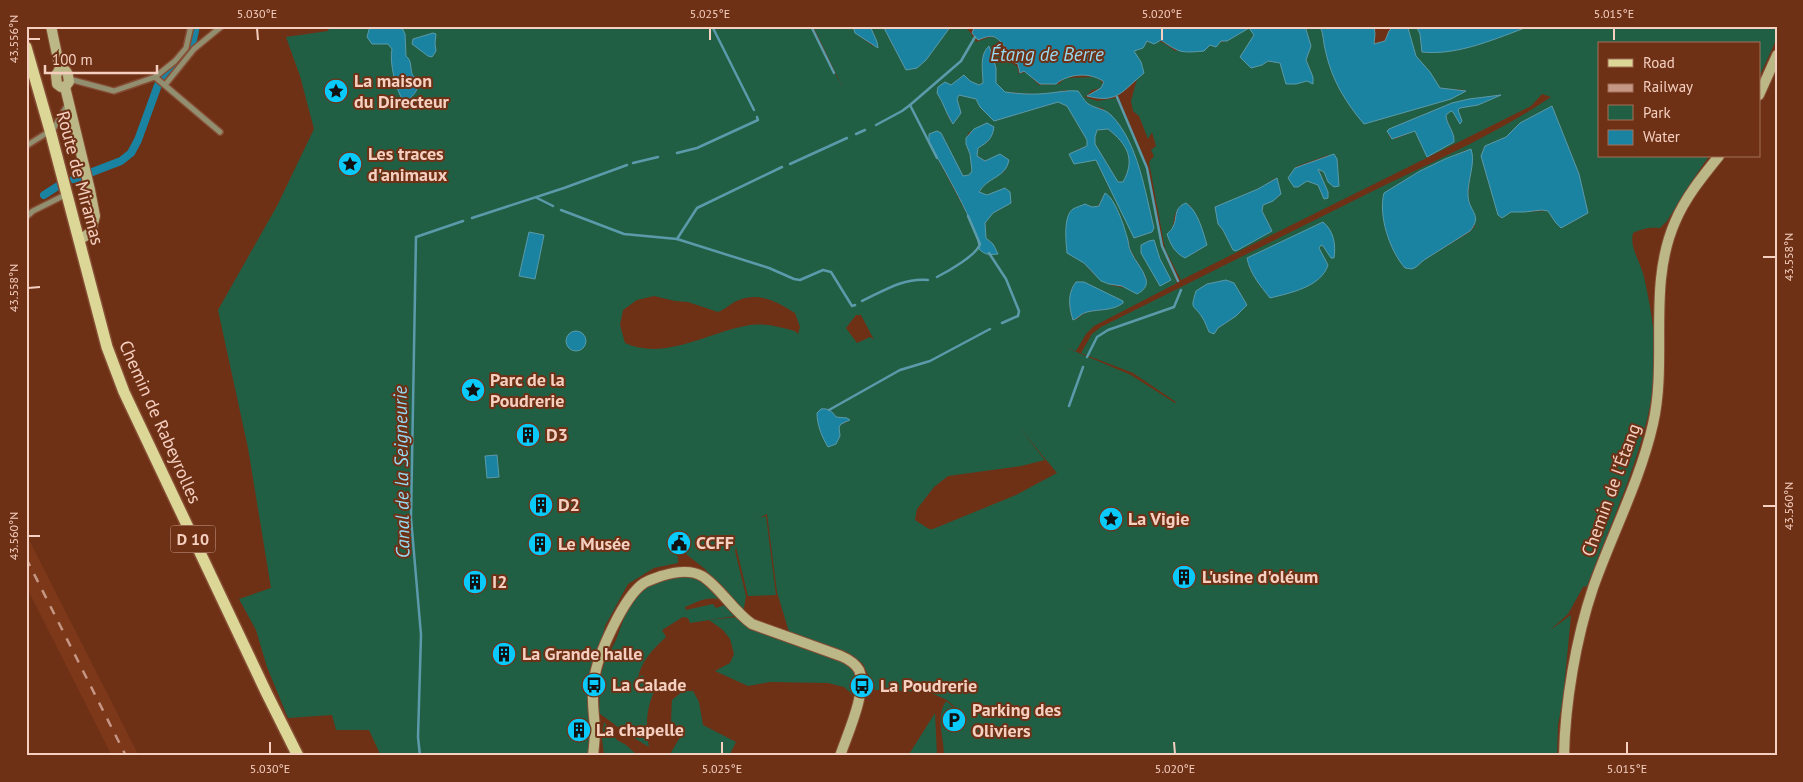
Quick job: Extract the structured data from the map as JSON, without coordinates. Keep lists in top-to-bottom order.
{
  "streets": {
    "main road": ["Route de Miramas", "Chemin de Rabeyrolles", "D 10"],
    "street": ["Chemin de l’Étang"]
  },
  "crossings": [
    ["Route de Miramas", "Chemin de Rabeyrolles"]
  ],
  "water": ["Étang de Berre", "Canal de la Seigneurie"],
  "places": {
    "place": [
      "La maison du Directeur",
      "Les traces d'animaux",
      "Parc de la Poudrerie",
      "La Vigie"
    ],
    "building": [
      "D3",
      "D2",
      "Le Musée",
      "L'usine d'oléum",
      "I2",
      "La Grande halle",
      "La chapelle"
    ],
    "public building": ["CCFF"],
    "bus stop": ["La Calade", "La Poudrerie"],
    "parking": ["Parking des Oliviers"]
  },
  "legend": [
    "Road",
    "Railway",
    "Park",
    "Water"
  ],
  "scale_bar": "100 m",
  "coordinates": [
    "5.030°E",
    "5.025°E",
    "5.020°E",
    "5.015°E",
    "43.556°N",
    "43.558°N",
    "43.560°N"
  ]
}
